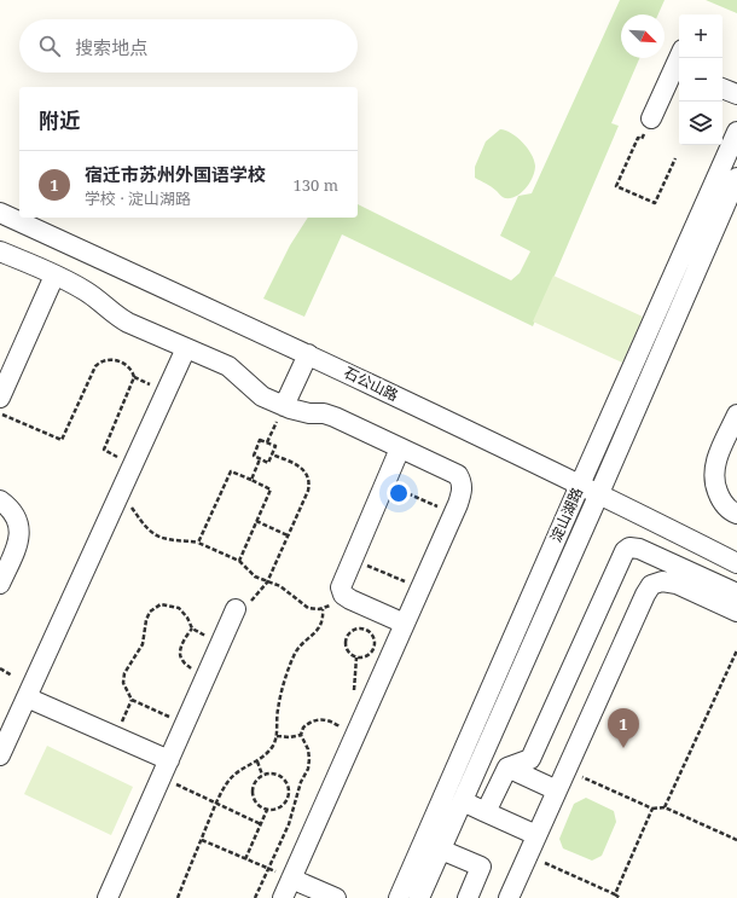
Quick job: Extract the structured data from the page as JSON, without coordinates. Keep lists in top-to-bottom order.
{
  "streets": {
    "street": ["石公山路", "淀山湖路"]
  },
  "crossings": [
    ["石公山路", "淀山湖路"]
  ],
  "north": "bottom right",
  "page": {
    "map_buttons": ["+", "−"],
    "search": "搜索地点",
    "heading": "附近",
    "list": [
      {
        "mark": "1",
        "name": "宿迁市苏州外国语学校",
        "note": "学校 · 淀山湖路",
        "value": "130 m"
      }
    ],
    "pins": "1"
  }
}
